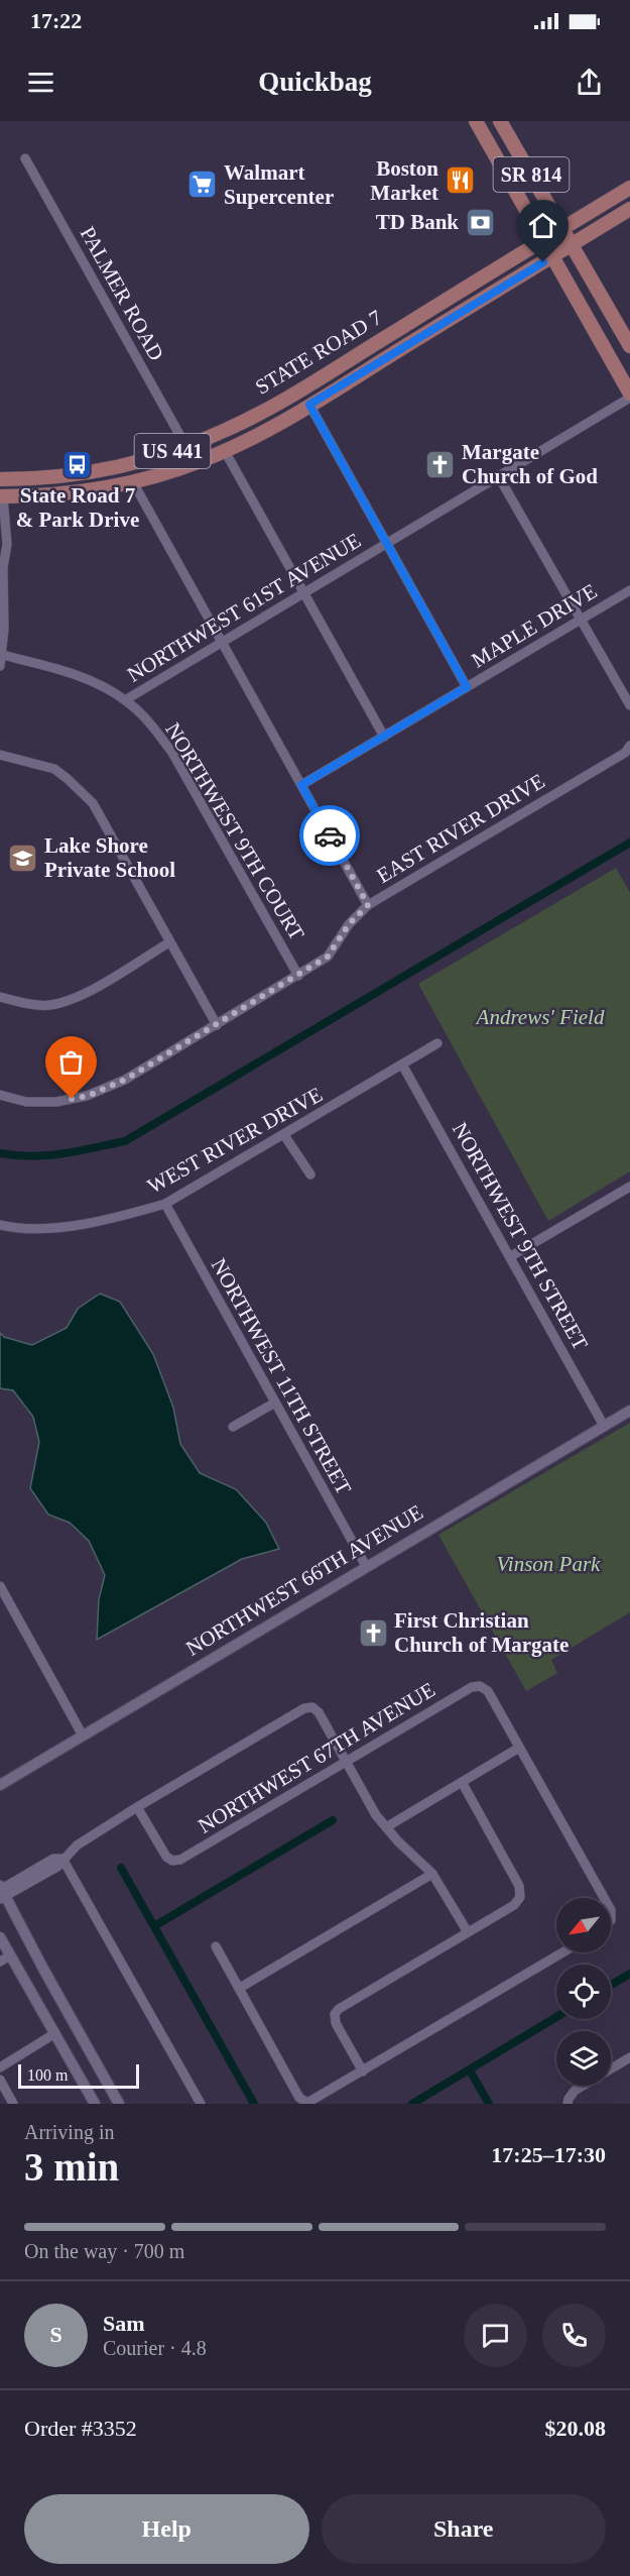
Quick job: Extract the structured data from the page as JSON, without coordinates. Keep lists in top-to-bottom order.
{
  "streets": {
    "main road": ["SR 814", "STATE ROAD 7", "US 441"],
    "street": [
      "PALMER ROAD",
      "NORTHWEST 61ST AVENUE",
      "MAPLE DRIVE",
      "EAST RIVER DRIVE",
      "NORTHWEST 9TH COURT",
      "WEST RIVER DRIVE",
      "NORTHWEST 9TH STREET",
      "NORTHWEST 11TH STREET",
      "NORTHWEST 66TH AVENUE",
      "NORTHWEST 67TH AVENUE"
    ]
  },
  "crossings": [
    ["SR 814", "STATE ROAD 7"],
    ["PALMER ROAD", "STATE ROAD 7"],
    ["NORTHWEST 61ST AVENUE", "NORTHWEST 9TH COURT"],
    ["EAST RIVER DRIVE", "NORTHWEST 9TH COURT"],
    ["WEST RIVER DRIVE", "NORTHWEST 9TH STREET"],
    ["WEST RIVER DRIVE", "NORTHWEST 11TH STREET"],
    ["NORTHWEST 9TH STREET", "NORTHWEST 66TH AVENUE"],
    ["NORTHWEST 11TH STREET", "NORTHWEST 66TH AVENUE"]
  ],
  "parks": ["Andrews' Field", "Vinson Park"],
  "places": {
    "restaurant": ["Boston Market"],
    "supermarket": ["Walmart Supercenter"],
    "bank": ["TD Bank"],
    "bus stop": ["State Road 7 & Park Drive"],
    "church": ["Margate Church of God", "First Christian Church of Margate"],
    "school or university": ["Lake Shore Private School"]
  },
  "scale_bar": "100 m",
  "north": "bottom left",
  "page": {
    "status": "17:22",
    "header": "Quickbag",
    "scale": "100 m",
    "heading": ["3 min", "Arriving in", "17:25–17:30"],
    "panel": [
      "Sam",
      "Courier · 4.8",
      "Order #3352",
      "$20.08"
    ],
    "bar": "On the way · 700 m",
    "round": "S",
    "buttons": ["Help", "Share"]
  }
}
